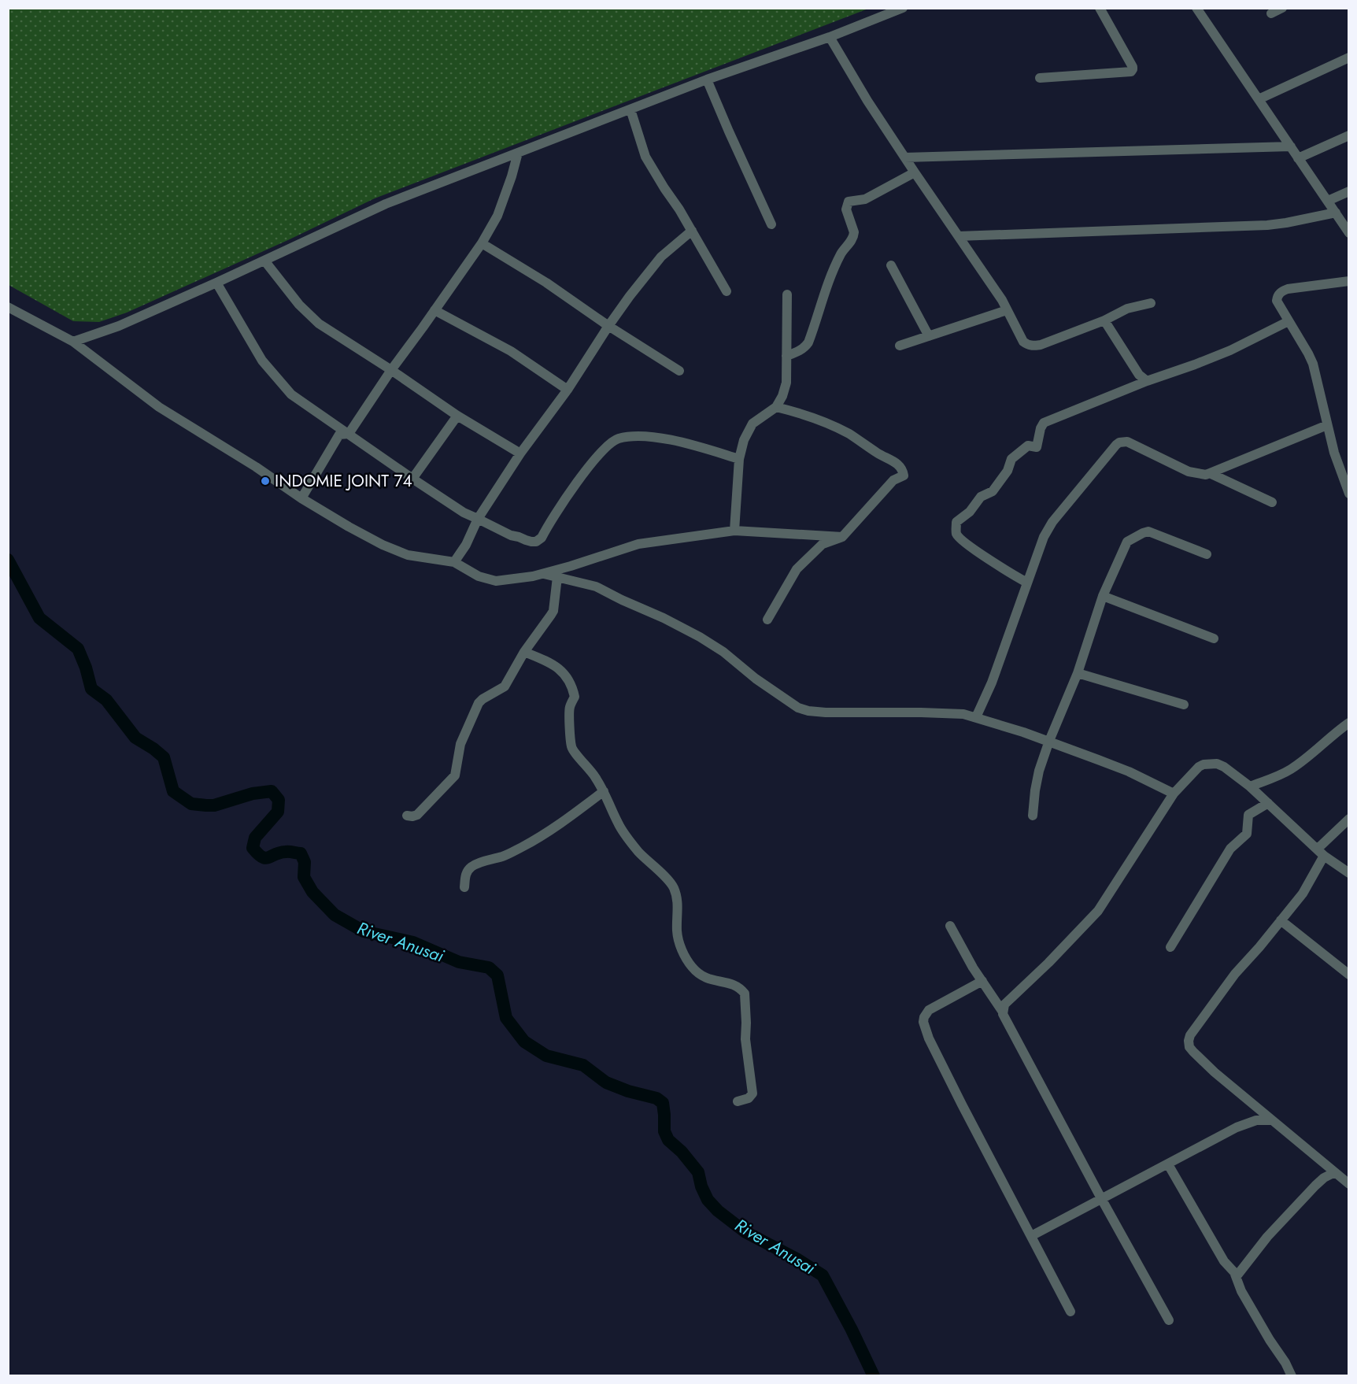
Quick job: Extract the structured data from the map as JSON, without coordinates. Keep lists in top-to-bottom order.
{
  "water": ["River Anusai"],
  "places": ["INDOMIE JOINT 74"]
}
